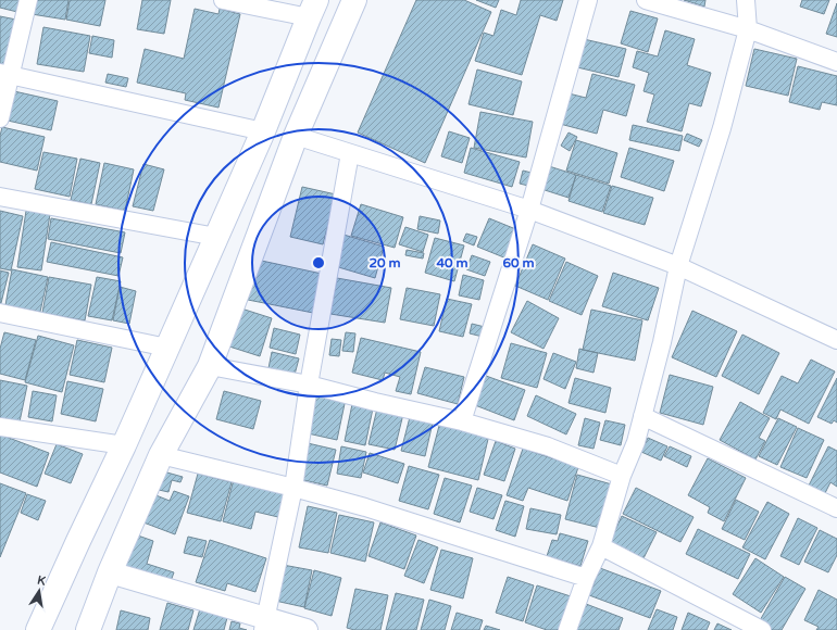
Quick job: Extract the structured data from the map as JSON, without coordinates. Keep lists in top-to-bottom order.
{
  "north": "top",
  "rings": ["20 m", "40 m", "60 m"]
}
